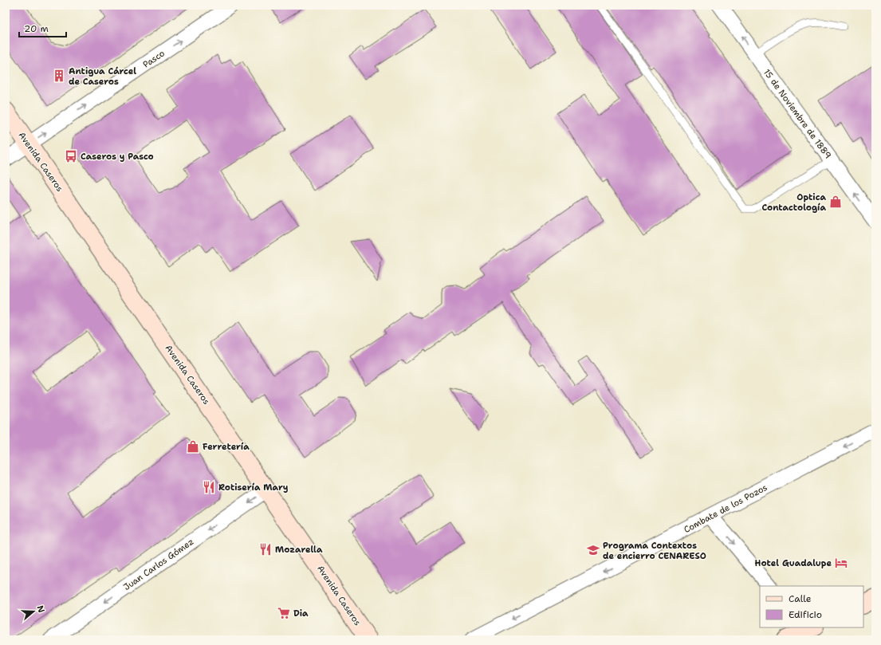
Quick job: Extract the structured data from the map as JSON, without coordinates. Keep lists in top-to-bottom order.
{
  "streets": {
    "main road": ["Avenida Caseros"],
    "street": [
      "Pasco",
      "15 de Noviembre de 1889",
      "Combate de los Pozos",
      "Juan Carlos Gómez"
    ]
  },
  "crossings": [
    ["Pasco", "Avenida Caseros"],
    ["Avenida Caseros", "Juan Carlos Gómez"]
  ],
  "one_way": [
    "Pasco",
    "15 de Noviembre de 1889",
    "Combate de los Pozos",
    "Juan Carlos Gómez"
  ],
  "places": {
    "building": ["Antigua Cárcel de Caseros"],
    "bus stop": ["Caseros y Pasco"],
    "shop": ["Optica Contactología", "Ferretería"],
    "restaurant": ["Rotisería Mary", "Mozarella"],
    "school or university": ["Programa Contextos de encierro CENARESO"],
    "hotel": ["Hotel Guadalupe"],
    "supermarket": ["Dia"]
  },
  "legend": ["Calle", "Edificio"],
  "scale_bar": "20 m",
  "north": "right"
}
